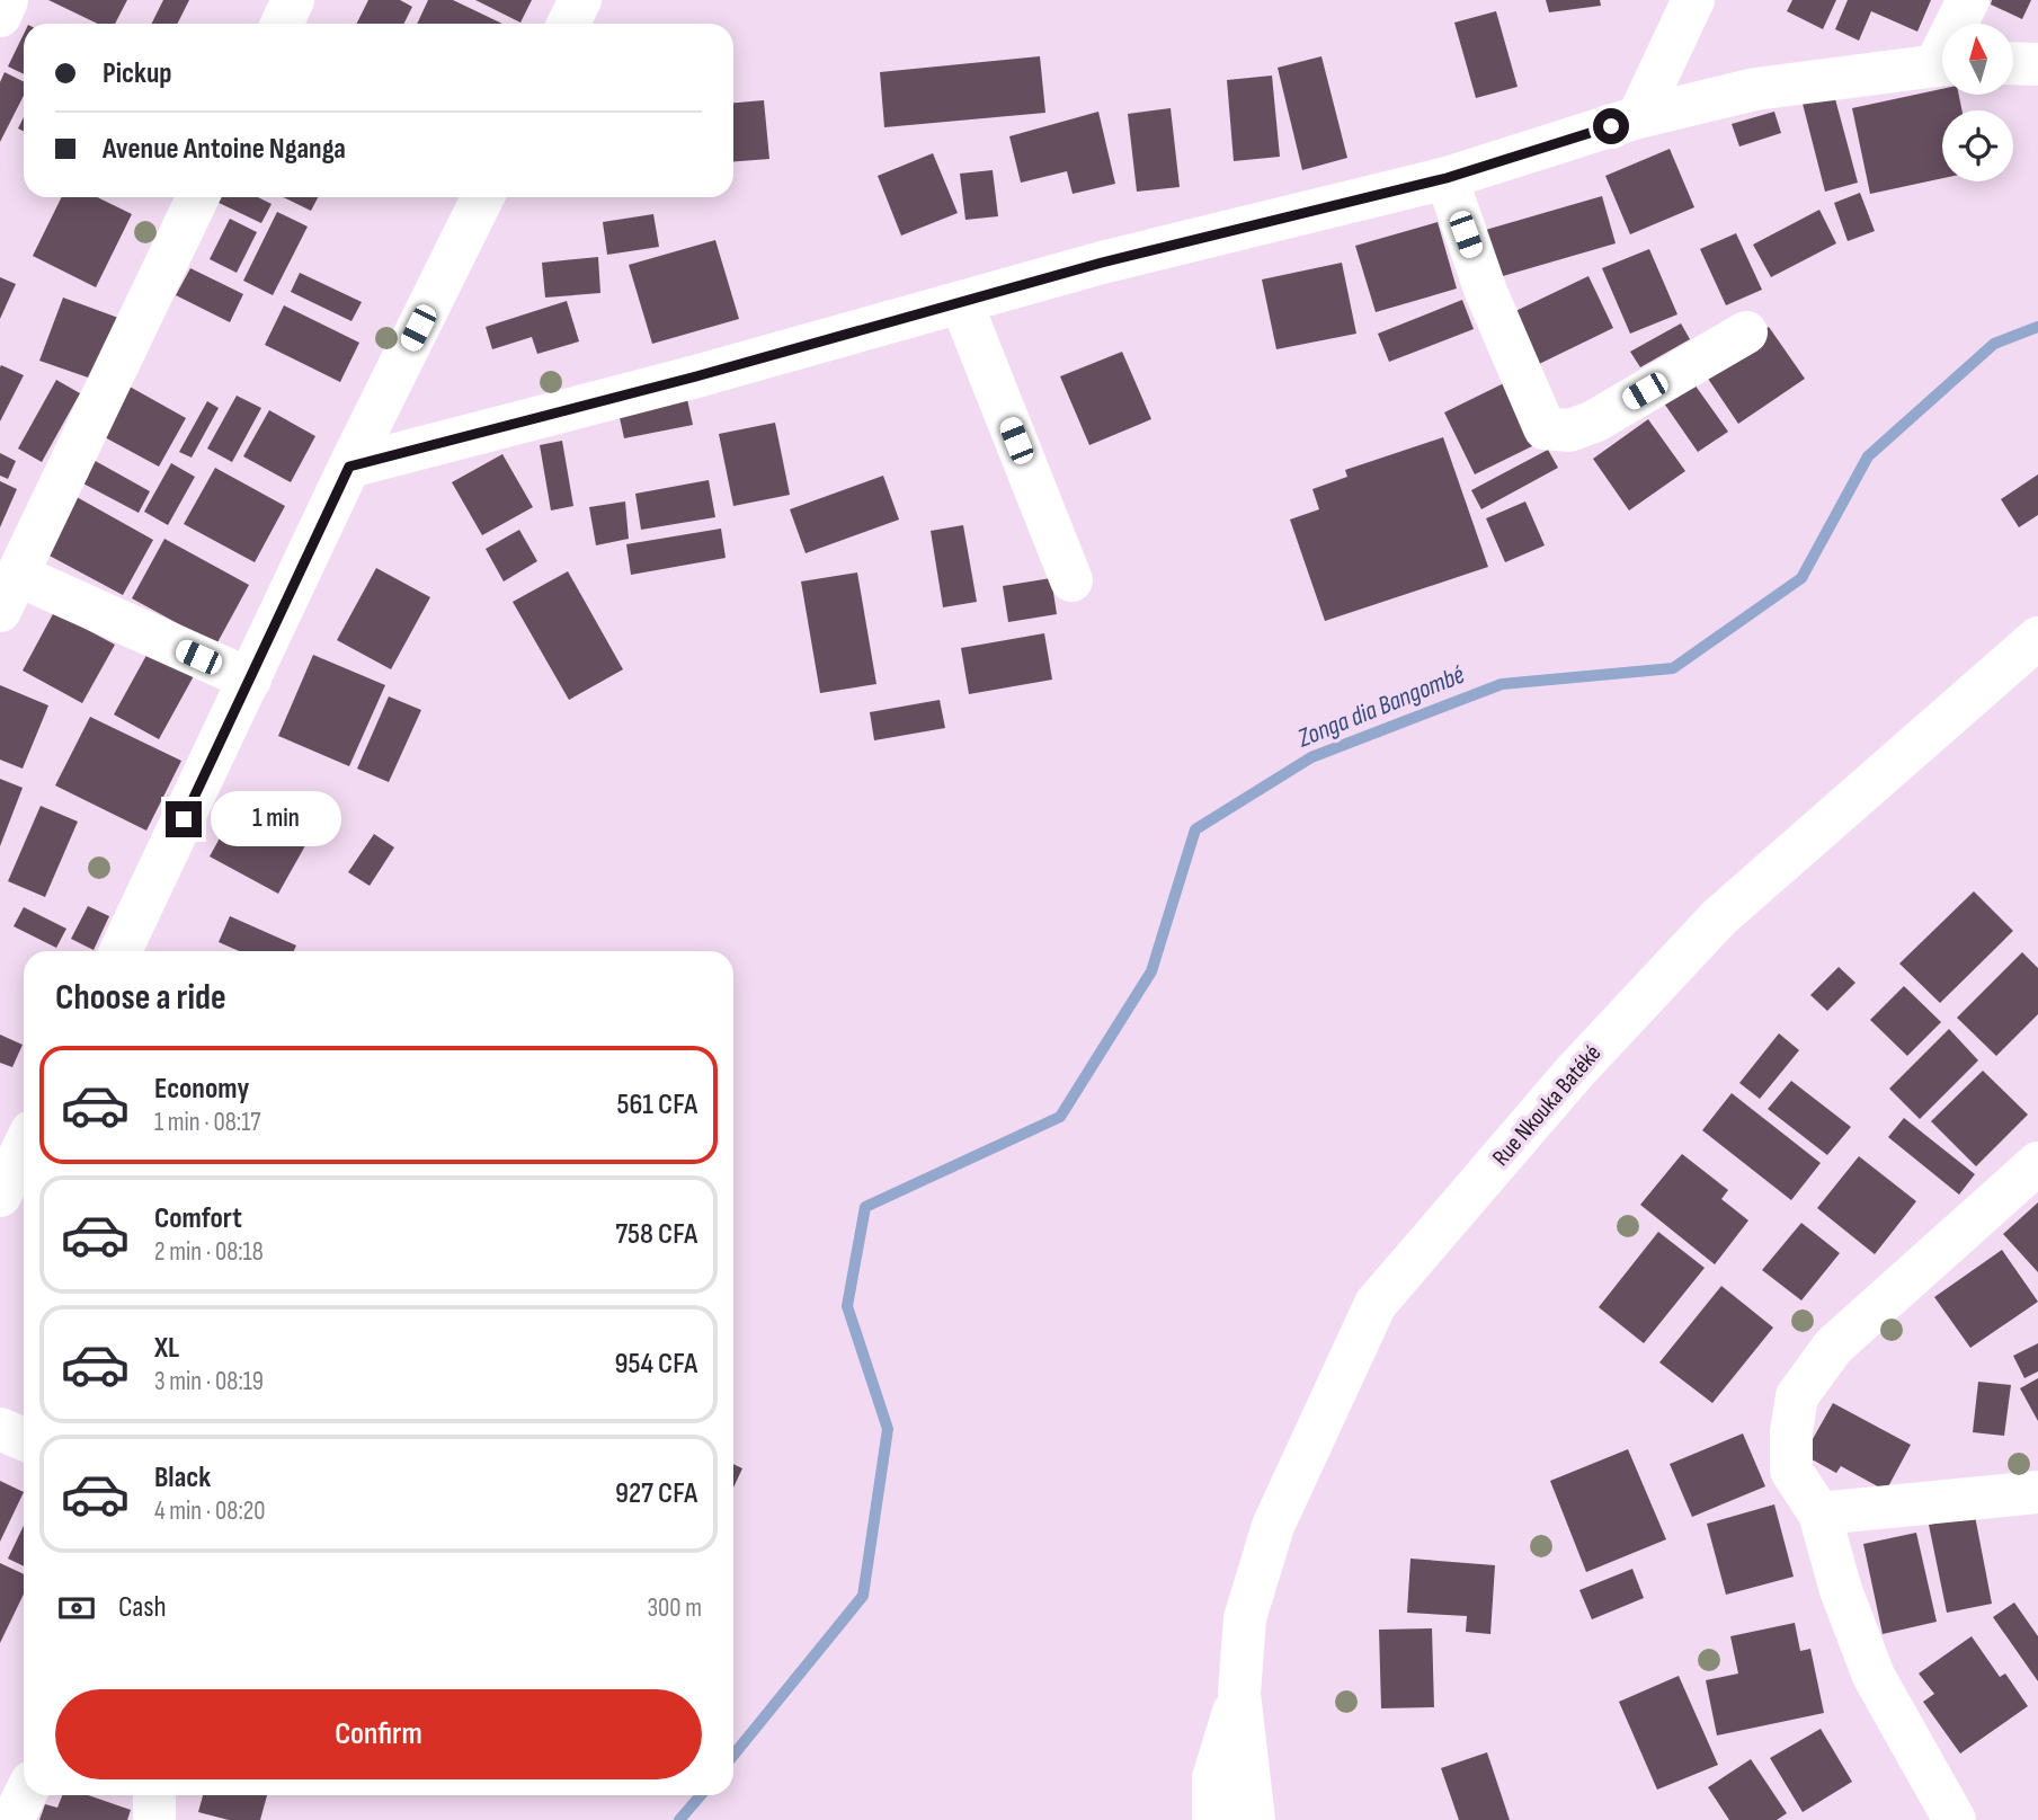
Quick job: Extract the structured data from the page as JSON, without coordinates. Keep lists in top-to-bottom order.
{
  "streets": {
    "street": ["Rue Nkouka Batéké"]
  },
  "water": ["Zonga dia Bangombé"],
  "north": "top",
  "page": {
    "banner": ["Pickup", "Avenue Antoine Nganga"],
    "bubble": "1 min",
    "heading": "Choose a ride",
    "list": [
      {
        "name": "Economy",
        "note": "1 min · 08:17",
        "value": "561 CFA"
      },
      {
        "name": "Comfort",
        "note": "2 min · 08:18",
        "value": "758 CFA"
      },
      {
        "name": "XL",
        "note": "3 min · 08:19",
        "value": "954 CFA"
      },
      {
        "name": "Black",
        "note": "4 min · 08:20",
        "value": "927 CFA"
      }
    ],
    "pay": ["Cash", "300 m"],
    "buttons": "Confirm"
  }
}
